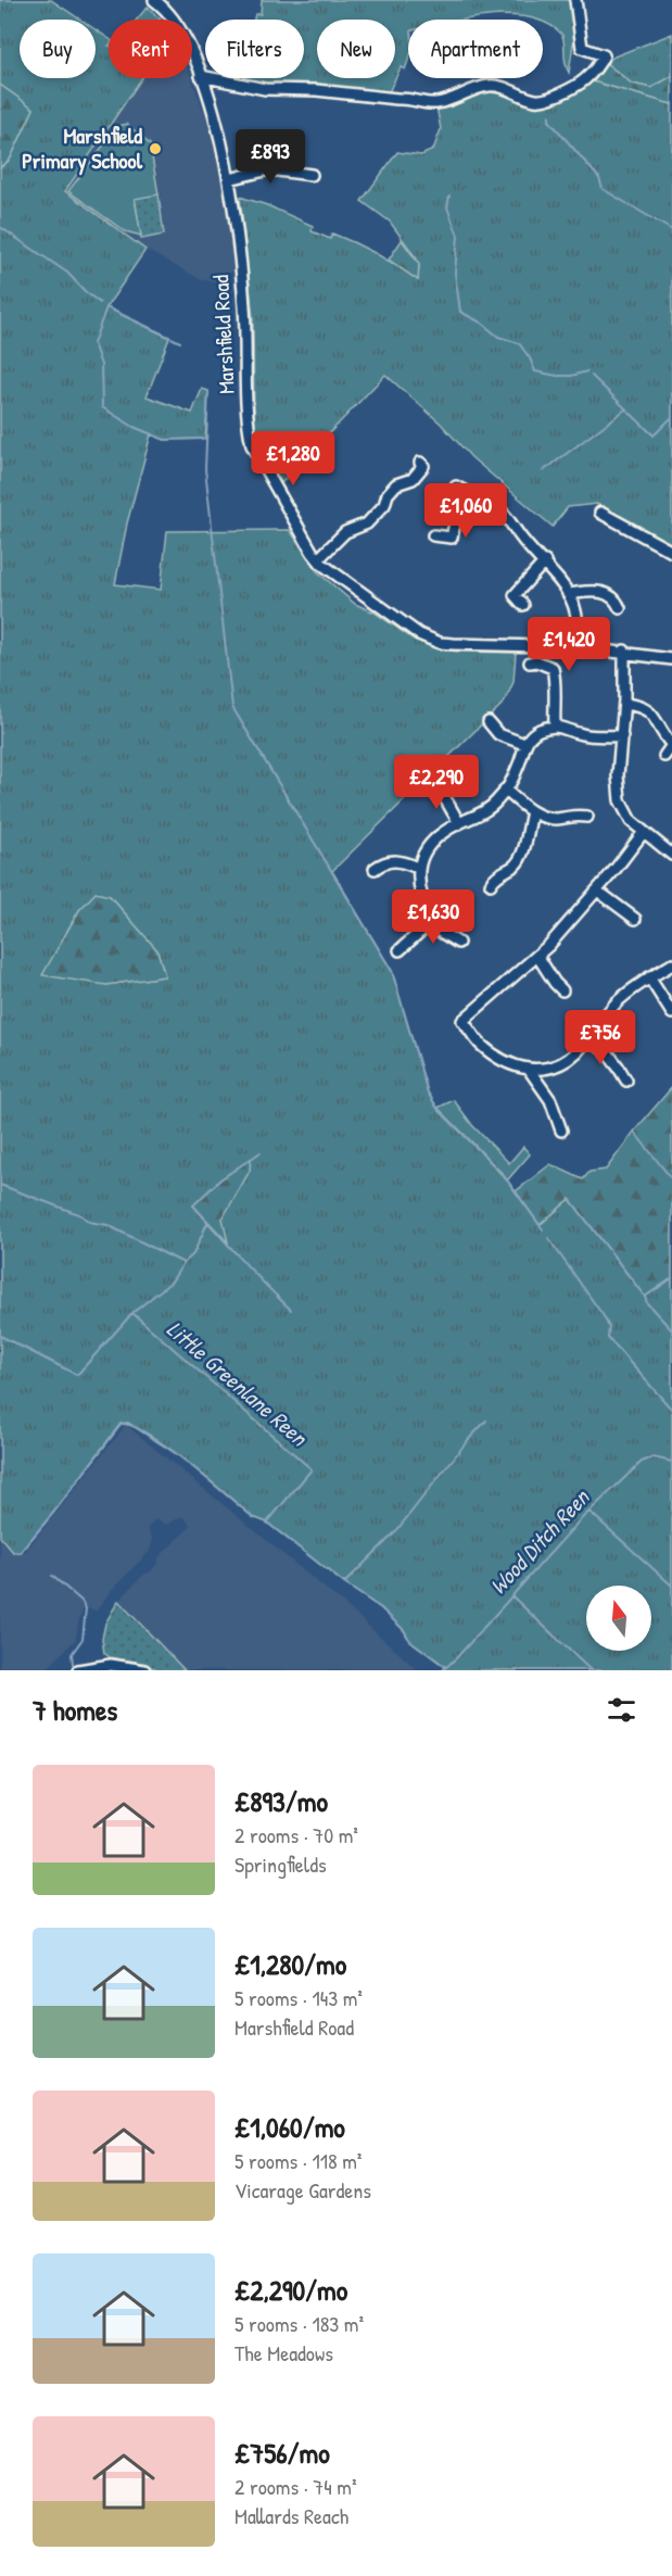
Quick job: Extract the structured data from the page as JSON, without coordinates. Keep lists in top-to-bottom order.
{
  "streets": {
    "street": ["Marshfield Road"]
  },
  "water": ["Little Greenlane Reen", "Wood Ditch Reen"],
  "places": ["Marshfield Primary School"],
  "north": "top",
  "page": {
    "chip": [
      "Buy",
      "Rent",
      "Filters",
      "New",
      "Apartment"
    ],
    "price": [
      "£893",
      "£1,280",
      "£1,060",
      "£1,420",
      "£2,290",
      "£1,630",
      "£756"
    ],
    "heading": "7 homes",
    "list": [
      {
        "name": "£893/mo",
        "note": "2 rooms · 70 m² · Springfields"
      },
      {
        "name": "£1,280/mo",
        "note": "5 rooms · 143 m² · Marshfield Road"
      },
      {
        "name": "£1,060/mo",
        "note": "5 rooms · 118 m² · Vicarage Gardens"
      },
      {
        "name": "£2,290/mo",
        "note": "5 rooms · 183 m² · The Meadows"
      },
      {
        "name": "£756/mo",
        "note": "2 rooms · 74 m² · Mallards Reach"
      }
    ]
  }
}
